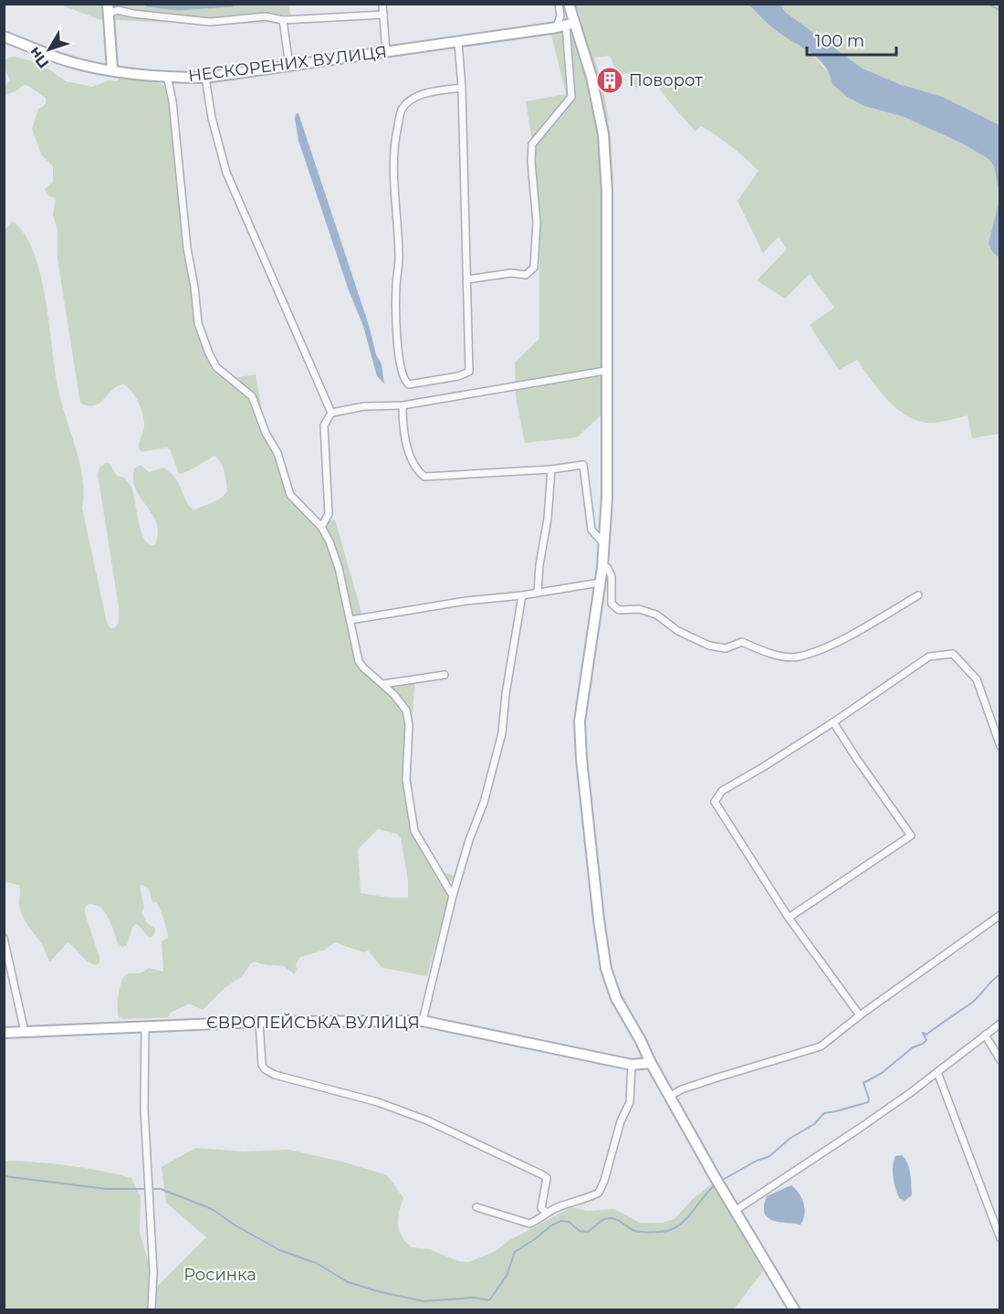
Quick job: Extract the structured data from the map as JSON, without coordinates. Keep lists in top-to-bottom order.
{
  "streets": {
    "main road": ["НЕСКОРЕНИХ ВУЛИЦЯ", "ЄВРОПЕЙСЬКА ВУЛИЦЯ"]
  },
  "parks": ["Росинка"],
  "places": {
    "building": ["Поворот"]
  },
  "scale_bar": "100 m",
  "north": "bottom left"
}
